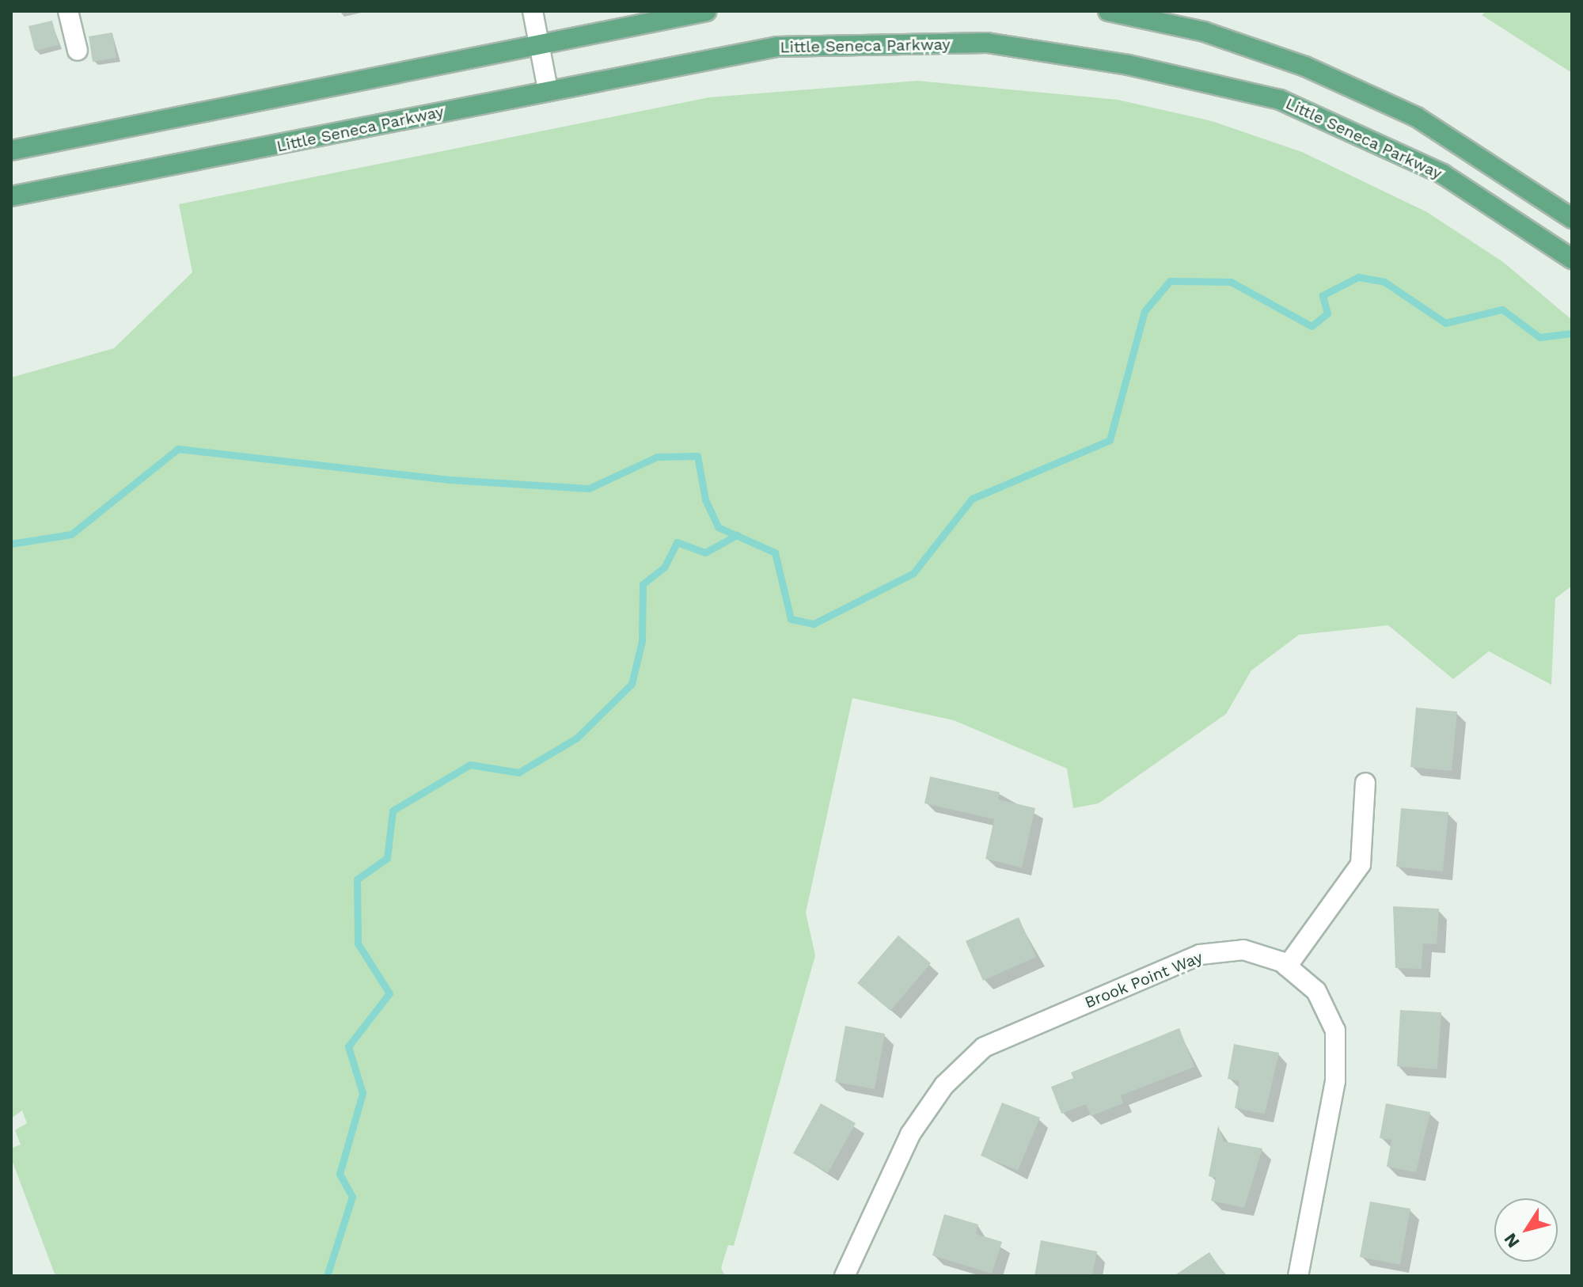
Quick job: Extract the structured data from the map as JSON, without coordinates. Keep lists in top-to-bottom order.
{
  "streets": {
    "main road": ["Little Seneca Parkway"],
    "street": ["Brook Point Way"]
  },
  "north": "bottom left"
}
